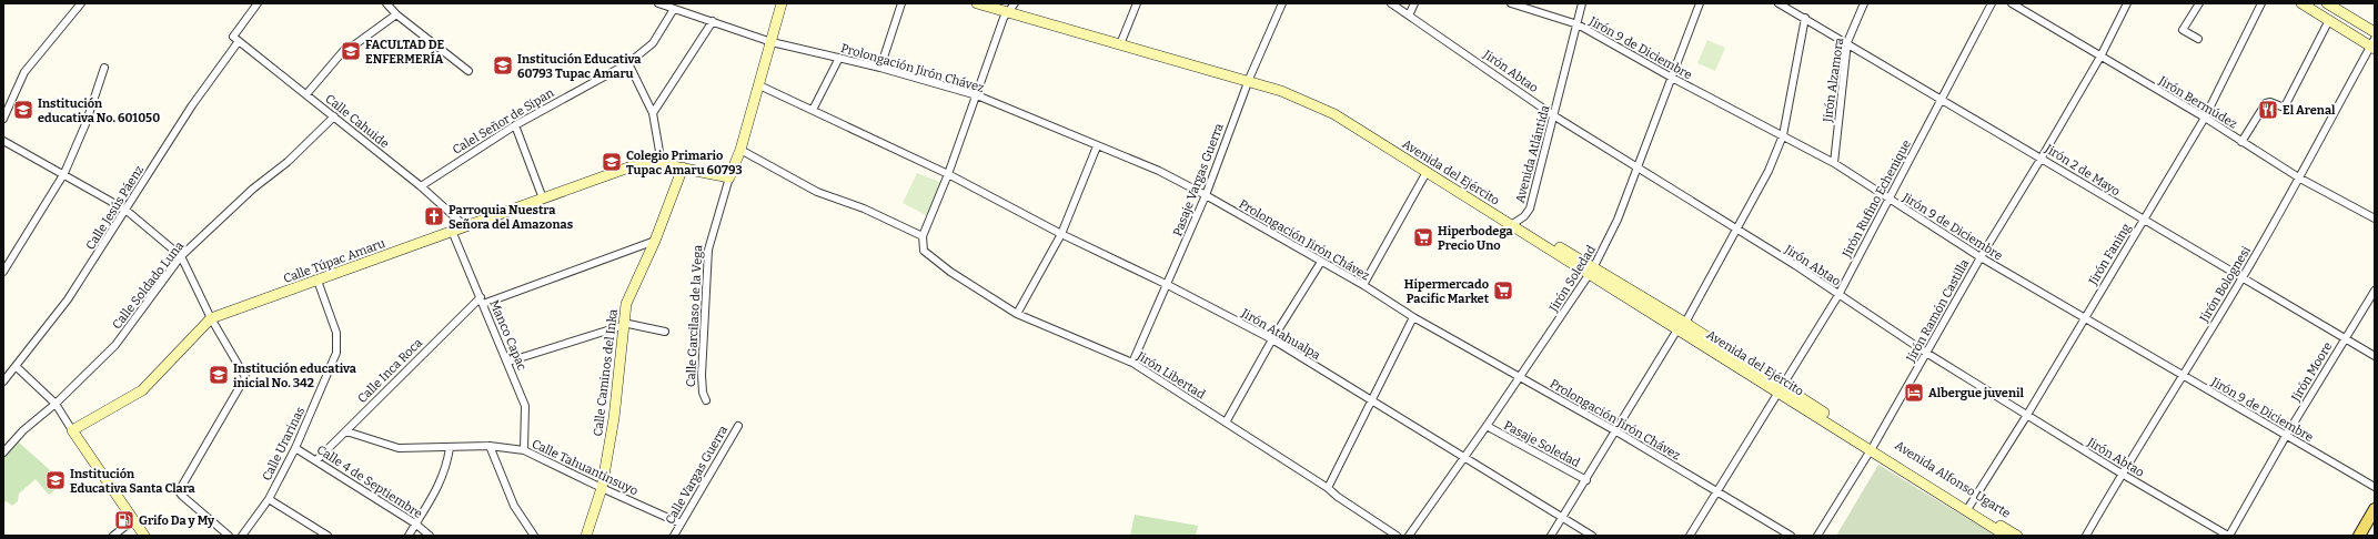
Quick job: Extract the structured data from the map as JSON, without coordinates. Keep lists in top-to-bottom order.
{
  "streets": {
    "main road": [
      "Avenida del Ejército",
      "Calle Túpac Amaru",
      "Calle Garcilaso de la Vega",
      "Calle Caminos del Inka",
      "Avenida Alfonso Ugarte"
    ],
    "street": [
      "Jirón 9 de Diciembre",
      "Prolongación Jirón Chávez",
      "Jirón Abtao",
      "Jirón Alzamora",
      "Jirón Bermúdez",
      "Calle Cahuide",
      "Calel Señor de Sipan",
      "Avenida Atlántida",
      "Jirón 2 de Mayo",
      "Pasaje Vargas Guerra",
      "Jirón Rufino Echenique",
      "Calle Jesús Páenz",
      "Jirón Faning",
      "Jirón Soledad",
      "Jirón Bolognesi",
      "Calle Soldado Luna",
      "Jirón Ramón Castilla",
      "Jirón Atahualpa",
      "Manco Capac",
      "Calle Inca Roca",
      "Jirón Moore",
      "Jirón Libertad",
      "Calle Urarinas",
      "Pasaje Soledad",
      "Calle Tahuantinsuyo",
      "Calle Vargas Guerra",
      "Calle 4 de Septiembre"
    ]
  },
  "crossings": [
    ["Jirón 9 de Diciembre", "Jirón Alzamora"],
    ["Jirón 9 de Diciembre", "Avenida Atlántida"],
    ["Jirón 9 de Diciembre", "Jirón Rufino Echenique"],
    ["Jirón 9 de Diciembre", "Jirón Faning"],
    ["Jirón 9 de Diciembre", "Jirón Soledad"],
    ["Jirón 9 de Diciembre", "Jirón Bolognesi"],
    ["Jirón 9 de Diciembre", "Jirón Ramón Castilla"],
    ["Jirón 9 de Diciembre", "Jirón Moore"],
    ["Prolongación Jirón Chávez", "Calel Señor de Sipan"],
    ["Prolongación Jirón Chávez", "Pasaje Vargas Guerra"],
    ["Prolongación Jirón Chávez", "Jirón Rufino Echenique"],
    ["Prolongación Jirón Chávez", "Jirón Soledad"],
    ["Prolongación Jirón Chávez", "Calle Garcilaso de la Vega"],
    ["Jirón Abtao", "Avenida Atlántida"],
    ["Jirón Abtao", "Jirón Rufino Echenique"],
    ["Jirón Abtao", "Jirón Faning"],
    ["Jirón Abtao", "Jirón Soledad"],
    ["Jirón Abtao", "Jirón Bolognesi"],
    ["Jirón Abtao", "Jirón Ramón Castilla"],
    ["Jirón Abtao", "Jirón Moore"],
    ["Jirón Alzamora", "Jirón 2 de Mayo"],
    ["Jirón Bermúdez", "Jirón Faning"],
    ["Jirón Bermúdez", "Jirón Bolognesi"],
    ["Jirón Bermúdez", "Jirón Ramón Castilla"],
    ["Calle Cahuide", "Calel Señor de Sipan"],
    ["Calle Cahuide", "Calle Jesús Páenz"],
    ["Calle Cahuide", "Calle Túpac Amaru"],
    ["Calle Cahuide", "Calle Soldado Luna"],
    ["Avenida Atlántida", "Avenida del Ejército"],
    ["Jirón 2 de Mayo", "Jirón Rufino Echenique"],
    ["Jirón 2 de Mayo", "Jirón Faning"],
    ["Jirón 2 de Mayo", "Jirón Bolognesi"],
    ["Jirón 2 de Mayo", "Jirón Ramón Castilla"],
    ["Jirón 2 de Mayo", "Jirón Moore"],
    ["Avenida del Ejército", "Pasaje Vargas Guerra"],
    ["Avenida del Ejército", "Jirón Rufino Echenique"],
    ["Avenida del Ejército", "Jirón Soledad"],
    ["Avenida del Ejército", "Jirón Ramón Castilla"],
    ["Avenida del Ejército", "Avenida Alfonso Ugarte"],
    ["Pasaje Vargas Guerra", "Jirón Atahualpa"],
    ["Pasaje Vargas Guerra", "Jirón Libertad"],
    ["Jirón Faning", "Avenida Alfonso Ugarte"],
    ["Calle Túpac Amaru", "Calle Garcilaso de la Vega"],
    ["Calle Túpac Amaru", "Manco Capac"],
    ["Calle Túpac Amaru", "Calle Caminos del Inka"],
    ["Calle Túpac Amaru", "Calle Urarinas"],
    ["Jirón Soledad", "Jirón Atahualpa"],
    ["Jirón Soledad", "Pasaje Soledad"],
    ["Jirón Ramón Castilla", "Avenida Alfonso Ugarte"],
    ["Calle Garcilaso de la Vega", "Jirón Atahualpa"],
    ["Manco Capac", "Calle Inca Roca"],
    ["Manco Capac", "Calle Tahuantinsuyo"],
    ["Calle Inca Roca", "Calle Caminos del Inka"],
    ["Calle Inca Roca", "Calle Tahuantinsuyo"],
    ["Calle Inca Roca", "Calle 4 de Septiembre"],
    ["Calle Caminos del Inka", "Calle Tahuantinsuyo"],
    ["Calle Urarinas", "Calle 4 de Septiembre"],
    ["Calle Tahuantinsuyo", "Calle Vargas Guerra"]
  ],
  "places": {
    "school or university": [
      "FACULTAD DE ENFERMERÍA",
      "Institución Educativa 60793 Tupac Amaru",
      "Institución educativa No. 601050",
      "Colegio Primario Tupac Amaru 60793",
      "Institución educativa inicial No. 342",
      "Institución Educativa Santa Clara"
    ],
    "restaurant": ["El Arenal"],
    "church": ["Parroquia Nuestra Señora del Amazonas"],
    "supermarket": ["Hiperbodega Precio Uno", "Hipermercado Pacific Market"],
    "hotel": ["Albergue juvenil"],
    "fuel station": ["Grifo Da y My"]
  }
}
